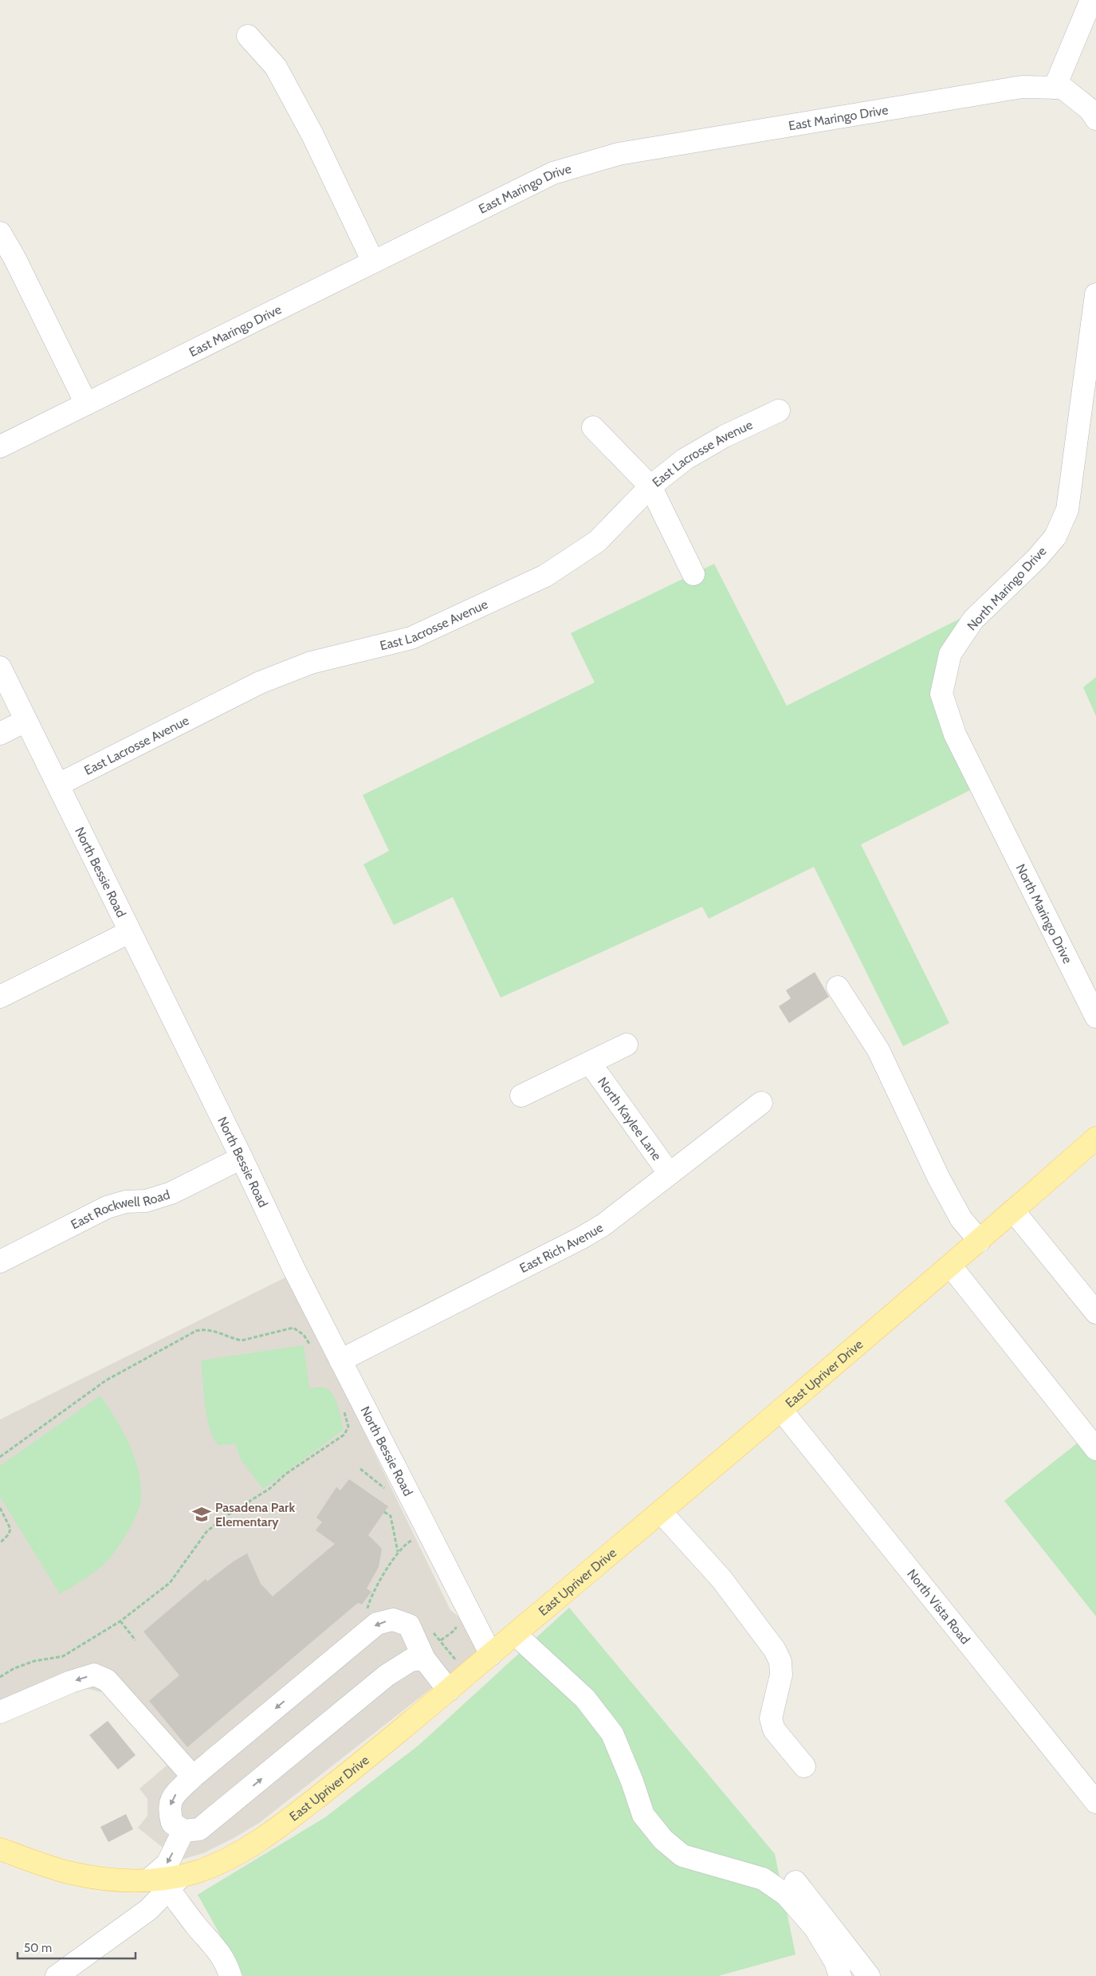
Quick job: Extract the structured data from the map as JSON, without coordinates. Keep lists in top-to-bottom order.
{
  "streets": {
    "main road": ["East Upriver Drive"],
    "street": [
      "East Maringo Drive",
      "East Lacrosse Avenue",
      "North Maringo Drive",
      "North Bessie Road",
      "North Kaylee Lane",
      "East Rockwell Road",
      "East Rich Avenue",
      "North Vista Road"
    ]
  },
  "crossings": [
    ["East Lacrosse Avenue", "North Bessie Road"],
    ["North Bessie Road", "East Rockwell Road"],
    ["North Bessie Road", "East Rich Avenue"],
    ["North Bessie Road", "East Upriver Drive"],
    ["North Kaylee Lane", "East Rich Avenue"],
    ["East Upriver Drive", "North Vista Road"]
  ],
  "places": {
    "school or university": ["Pasadena Park Elementary"]
  },
  "scale_bar": "50 m"
}
